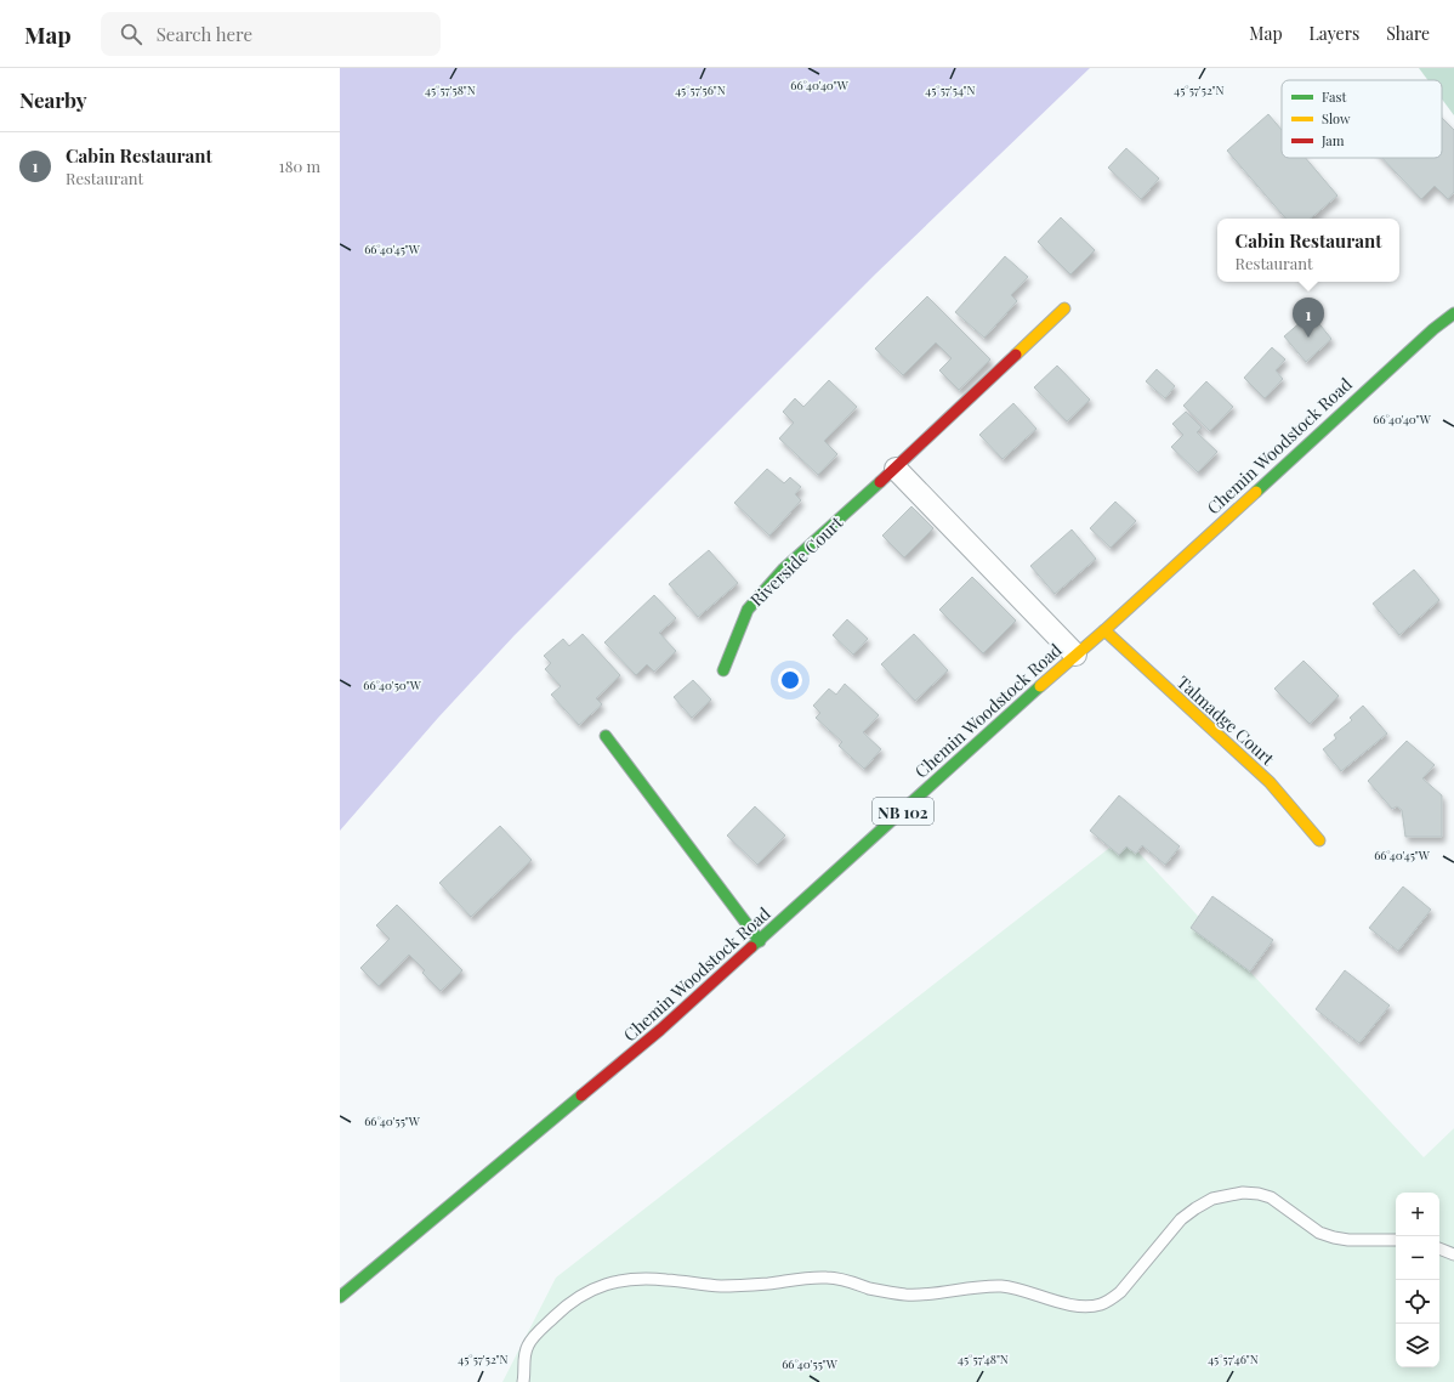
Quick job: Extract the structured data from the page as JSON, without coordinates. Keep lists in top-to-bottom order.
{
  "streets": {
    "main road": [
      "Chemin Woodstock Road",
      "Riverside Court",
      "Talmadge Court",
      "NB 102"
    ]
  },
  "crossings": [
    ["Chemin Woodstock Road", "Talmadge Court"]
  ],
  "legend": ["Fast", "Slow", "Jam"],
  "page": {
    "header": "Map",
    "search": "Search here",
    "nav": ["Map", "Layers", "Share"],
    "heading": "Nearby",
    "list": [
      {
        "mark": "1",
        "name": "Cabin Restaurant",
        "note": "Restaurant",
        "value": "180 m"
      }
    ],
    "popup": ["Cabin Restaurant", "Restaurant"],
    "pins": "1",
    "map_buttons": ["+", "−"]
  },
  "coordinates": [
    "66°40'40\"W",
    "45°57'54\"N",
    "45°57'58\"N",
    "45°57'56\"N",
    "45°57'52\"N",
    "66°40'45\"W",
    "66°40'50\"W",
    "66°40'55\"W",
    "45°57'48\"N",
    "45°57'46\"N"
  ]
}
